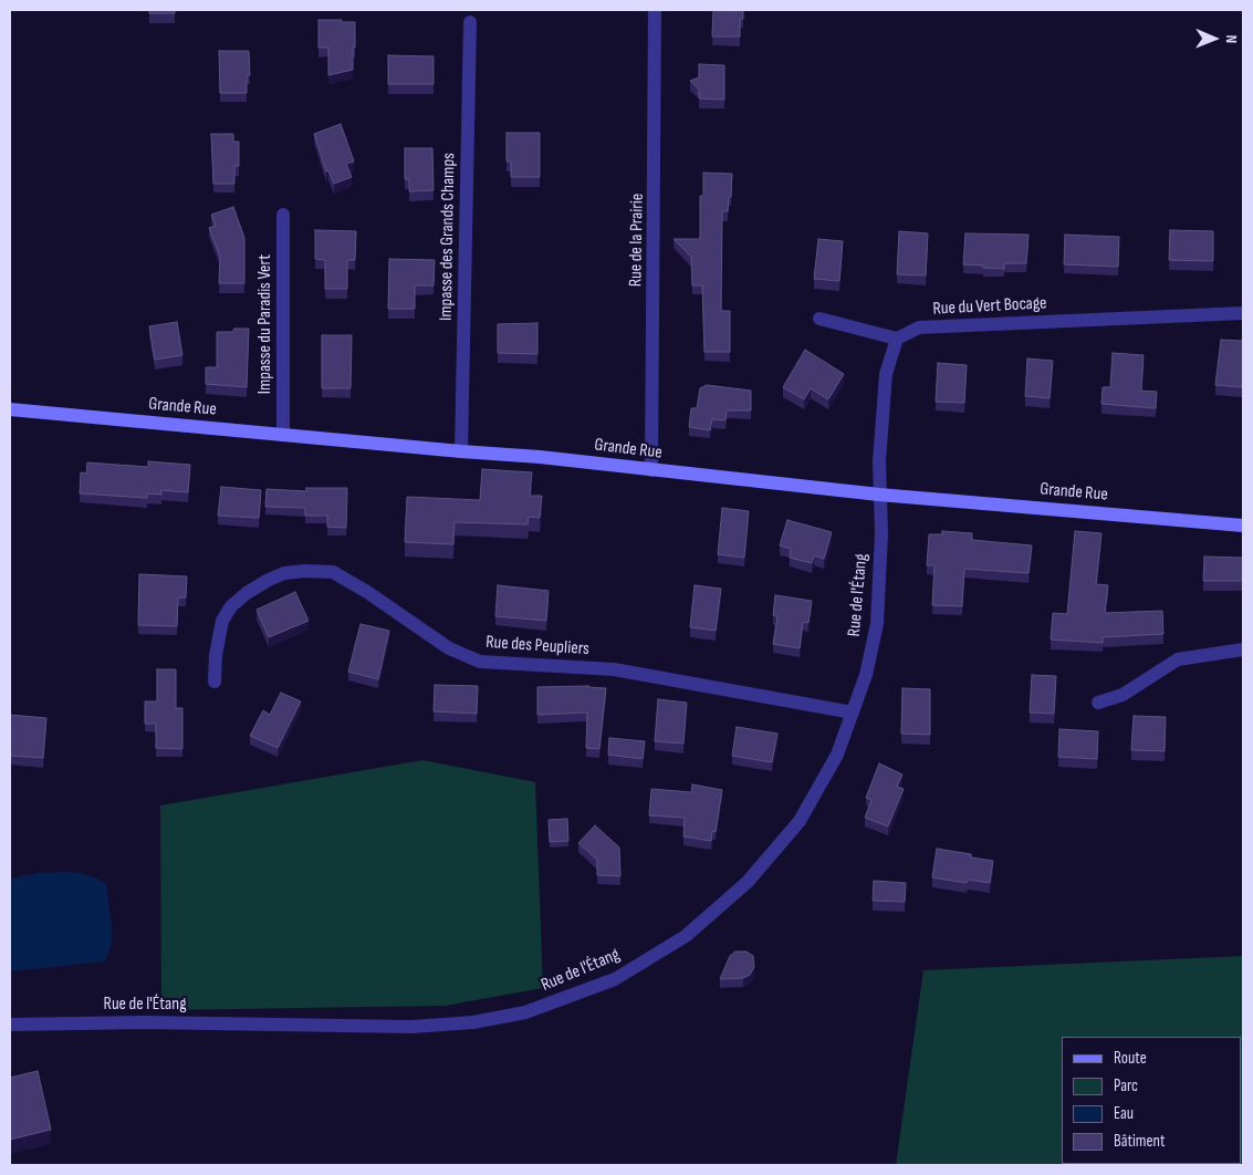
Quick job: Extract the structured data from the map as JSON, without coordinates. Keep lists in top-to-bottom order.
{
  "streets": {
    "street": [
      "Impasse des Grands Champs",
      "Rue de la Prairie",
      "Rue du Vert Bocage",
      "Impasse du Paradis Vert",
      "Grande Rue",
      "Rue de l'Étang",
      "Rue des Peupliers"
    ]
  },
  "crossings": [
    ["Impasse des Grands Champs", "Grande Rue"],
    ["Rue de la Prairie", "Grande Rue"],
    ["Impasse du Paradis Vert", "Grande Rue"],
    ["Grande Rue", "Rue de l'Étang"],
    ["Rue de l'Étang", "Rue des Peupliers"]
  ],
  "legend": [
    "Route",
    "Parc",
    "Eau",
    "Bâtiment"
  ],
  "north": "right"
}
